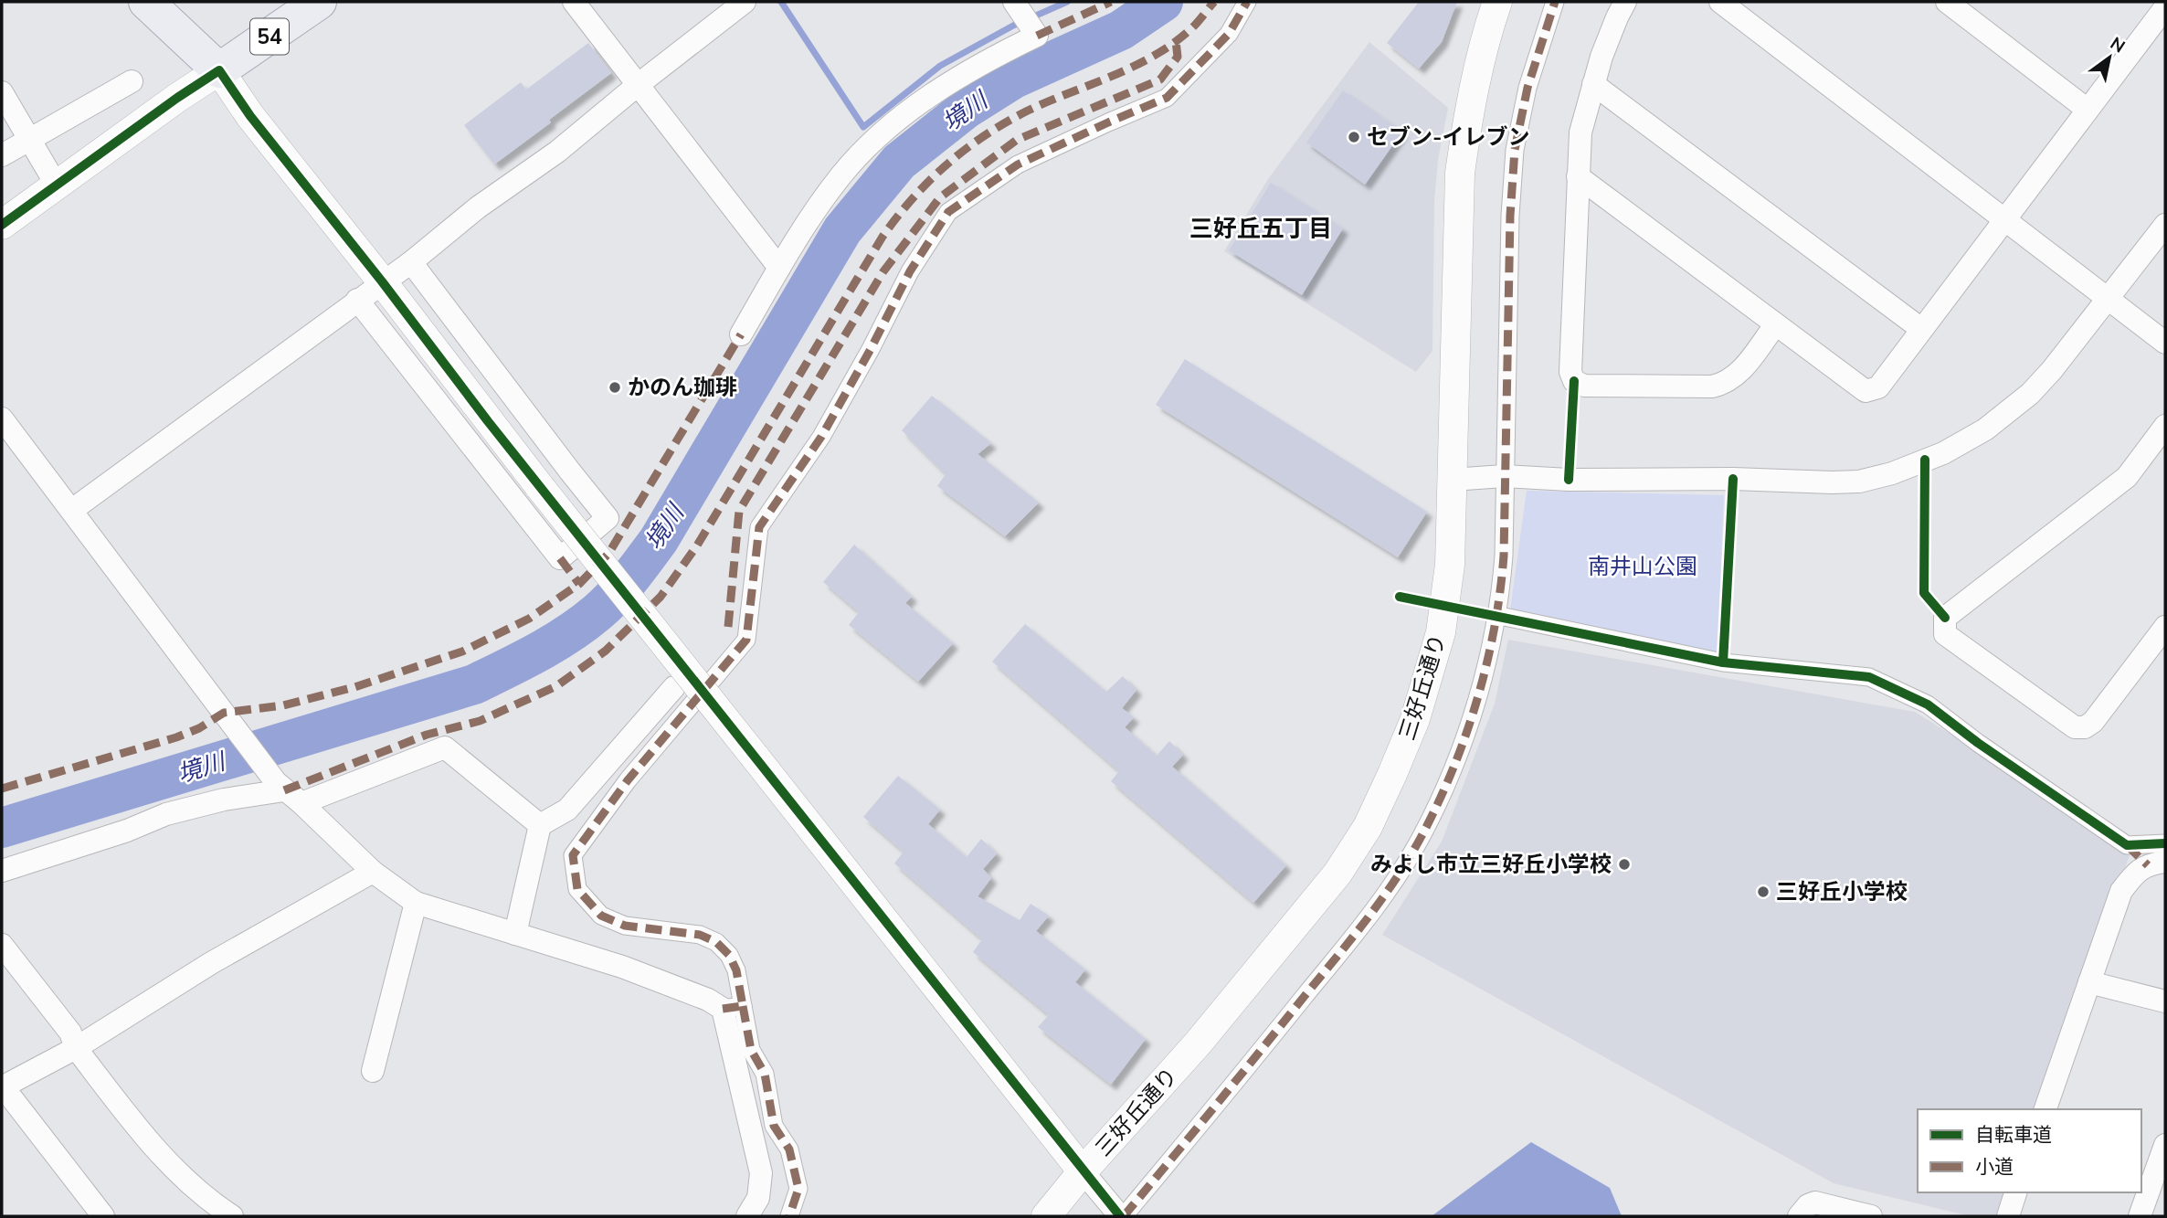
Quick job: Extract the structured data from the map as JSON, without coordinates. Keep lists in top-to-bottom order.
{
  "streets": {
    "main road": ["54"],
    "street": ["三好丘通り"]
  },
  "districts": ["三好丘五丁目"],
  "water": ["境川"],
  "parks": ["南井山公園"],
  "places": [
    "セブン-イレブン",
    "かのん珈琲",
    "みよし市立三好丘小学校",
    "三好丘小学校"
  ],
  "legend": ["自転車道", "小道"],
  "north": "top right"
}
